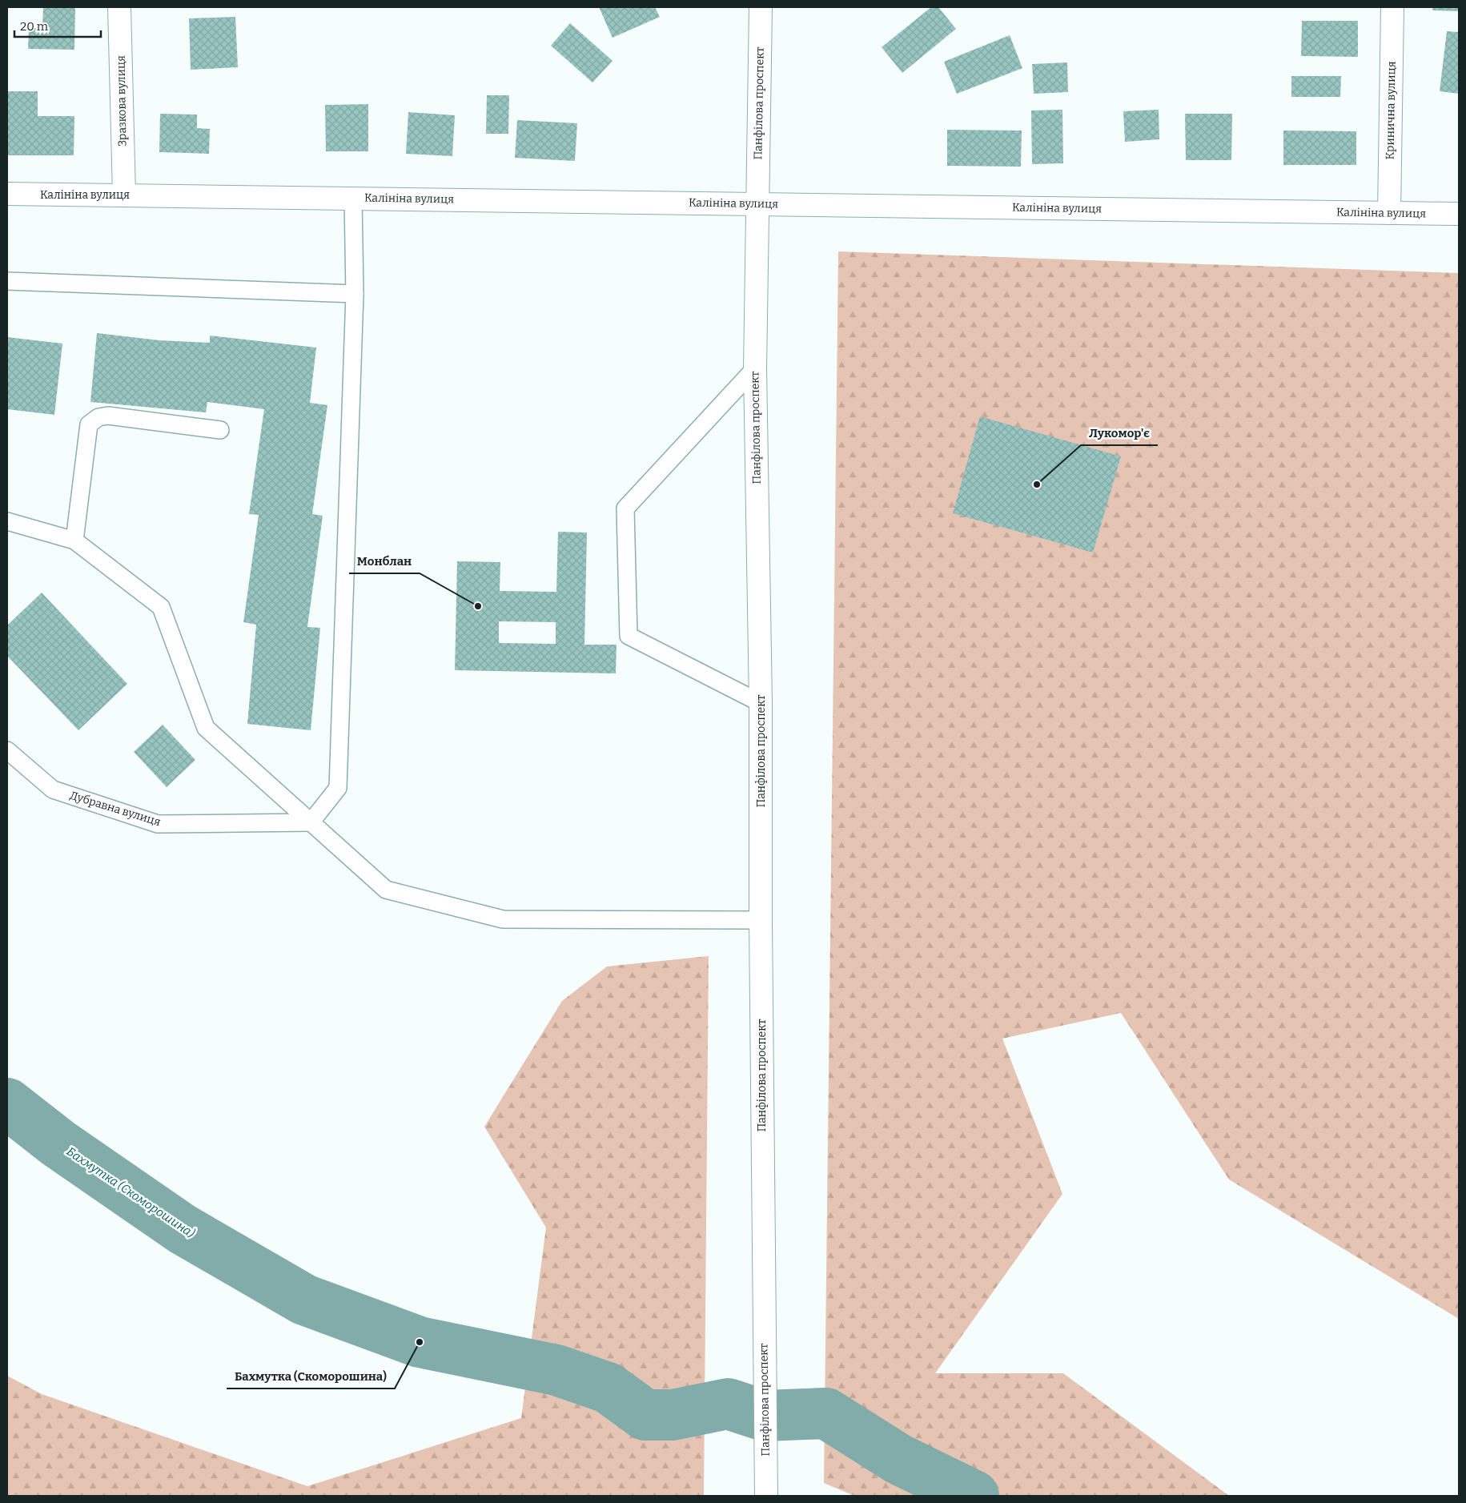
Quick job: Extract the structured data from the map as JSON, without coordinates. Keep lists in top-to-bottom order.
{
  "streets": {
    "street": [
      "Зразкова вулиця",
      "Панфілова проспект",
      "Кринична вулиця",
      "Калініна вулиця"
    ],
    "lane": ["Дубравна вулиця"]
  },
  "crossings": [
    ["Зразкова вулиця", "Калініна вулиця"],
    ["Панфілова проспект", "Калініна вулиця"],
    ["Кринична вулиця", "Калініна вулиця"]
  ],
  "water": ["Бахмутка (Скоморошина)"],
  "places": ["Лукомор'є", "Монблан", "Бахмутка (Скоморошина)"],
  "scale_bar": "20 m"
}
